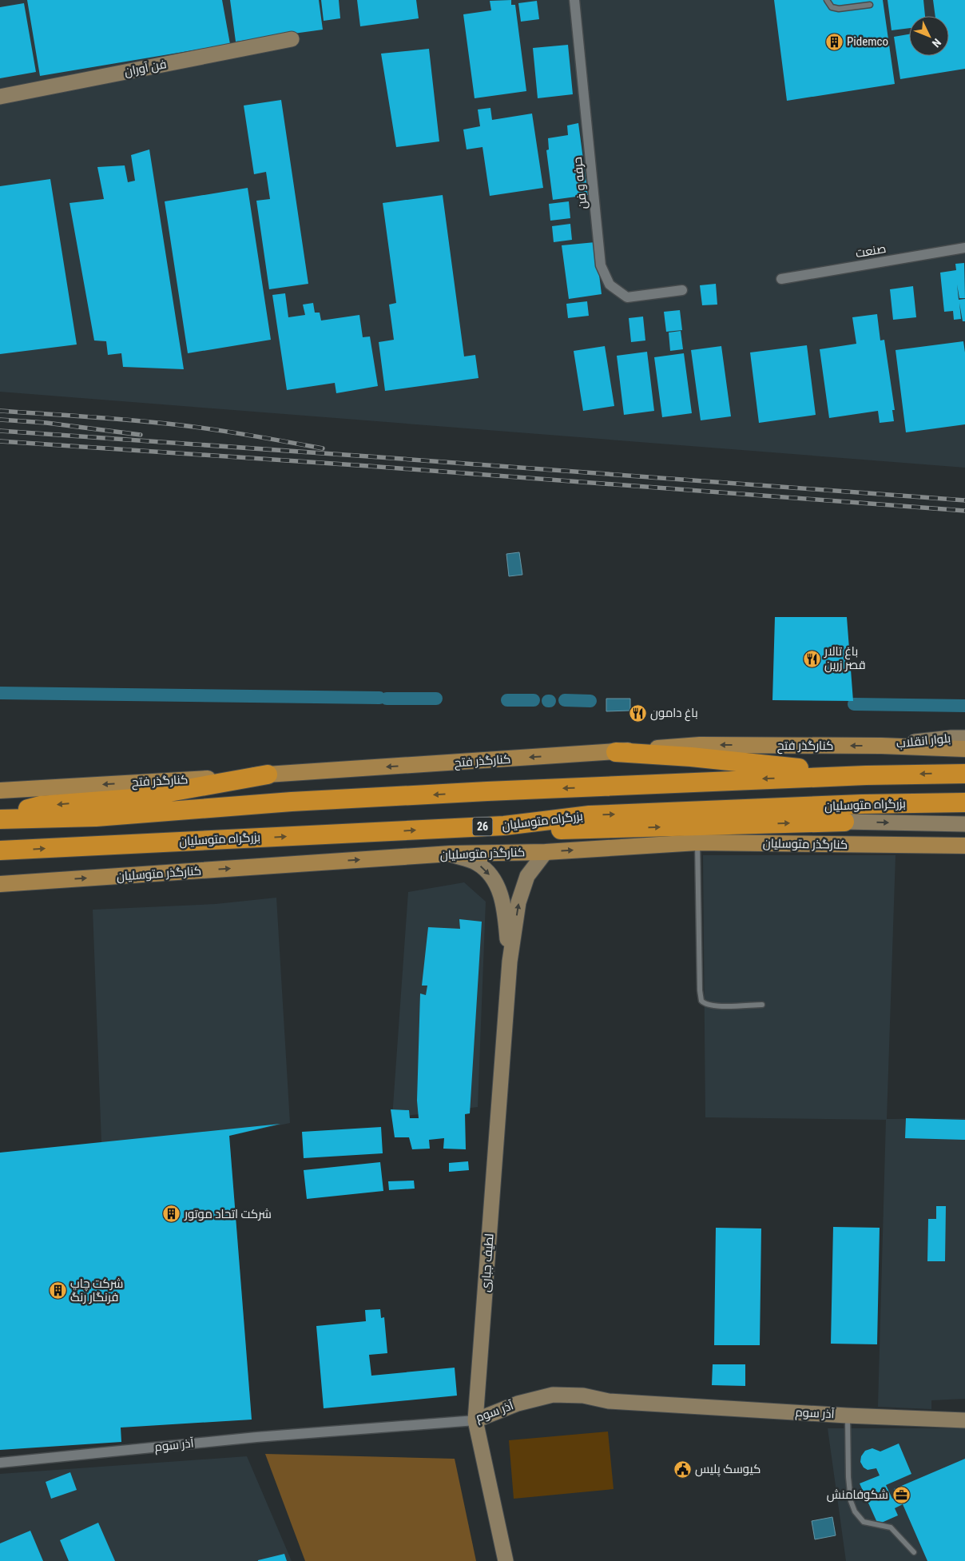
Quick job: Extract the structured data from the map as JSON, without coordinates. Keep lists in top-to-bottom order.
{
  "streets": {
    "highway": ["بزرگراه متوسلیان", "26"],
    "main road": [
      "فن آوران",
      "بلوار انقلاب",
      "کنارگذر فتح",
      "کنارگذر متوسلیان",
      "لطیف جباری",
      "آذر سوم"
    ],
    "street": ["حرفه و فن", "صنعت"]
  },
  "crossings": [
    ["بلوار انقلاب", "کنارگذر فتح"],
    ["لطیف جباری", "آذر سوم"]
  ],
  "one_way": ["کنارگذر فتح", "کنارگذر متوسلیان"],
  "places": {
    "building": ["Pidemco", "شرکت اتحاد موتور", "شرکت چاپ فرنگار رنگ"],
    "restaurant": ["باغ تالار قصر زرین", "باغ دامون"],
    "public building": ["کیوسک پلیس"],
    "office": ["شکوفامنش"]
  },
  "north": "bottom right"
}
